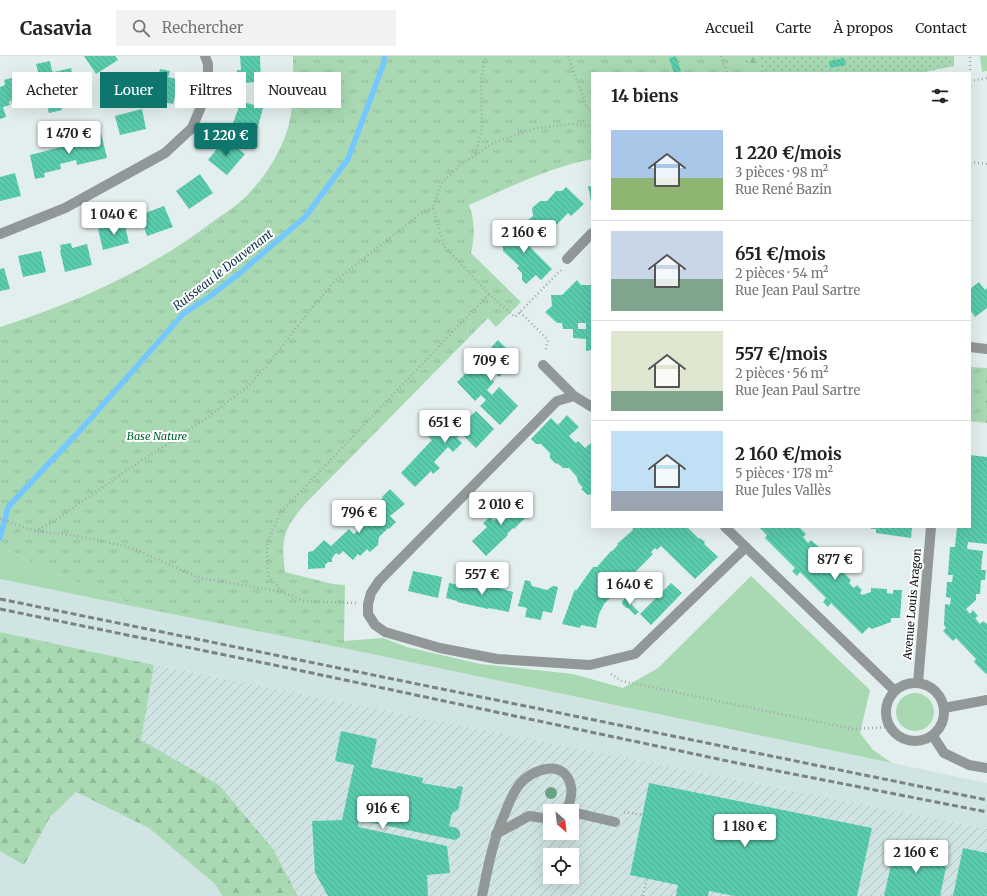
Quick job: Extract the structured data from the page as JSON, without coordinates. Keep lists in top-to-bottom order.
{
  "streets": {
    "street": ["Avenue Louis Aragon"]
  },
  "water": ["Ruisseau le Douvenant"],
  "parks": ["Base Nature"],
  "north": "bottom right",
  "page": {
    "header": "Casavia",
    "search": "Rechercher",
    "nav": [
      "Accueil",
      "Carte",
      "À propos",
      "Contact"
    ],
    "chip": [
      "Acheter",
      "Louer",
      "Filtres",
      "Nouveau"
    ],
    "heading": "14 biens",
    "list": [
      {
        "name": "1 220 €/mois",
        "note": "3 pièces · 98 m² · Rue René Bazin"
      },
      {
        "name": "651 €/mois",
        "note": "2 pièces · 54 m² · Rue Jean Paul Sartre"
      },
      {
        "name": "557 €/mois",
        "note": "2 pièces · 56 m² · Rue Jean Paul Sartre"
      },
      {
        "name": "2 160 €/mois",
        "note": "5 pièces · 178 m² · Rue Jules Vallès"
      }
    ],
    "price": [
      "1 470 €",
      "1 220 €",
      "1 040 €",
      "2 160 €",
      "709 €",
      "651 €",
      "2 010 €",
      "796 €",
      "877 €",
      "557 €",
      "1 640 €",
      "916 €",
      "1 180 €",
      "2 160 €"
    ]
  }
}
